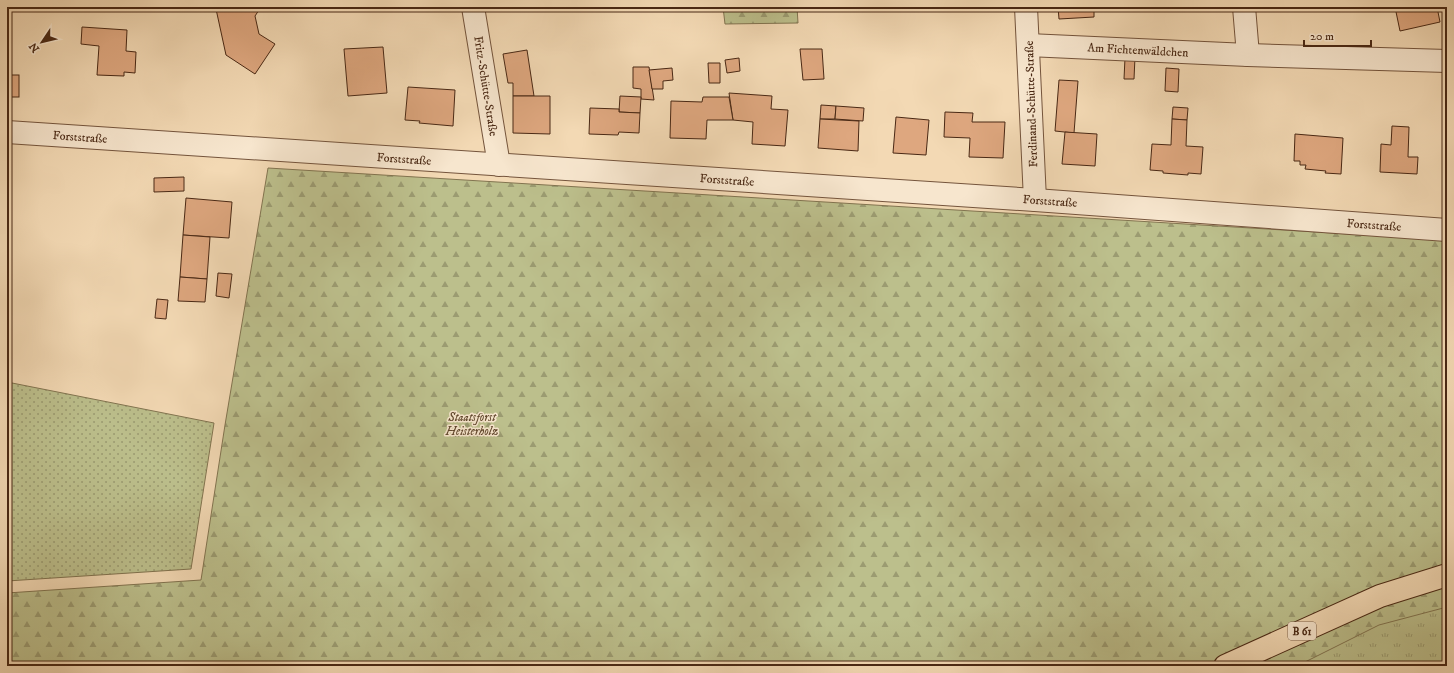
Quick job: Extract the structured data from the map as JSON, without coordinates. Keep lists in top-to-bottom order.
{
  "streets": {
    "main road": ["B 61"],
    "street": [
      "Am Fichtenwäldchen",
      "Fritz-Schütte-Straße",
      "Ferdinand-Schütte-Straße",
      "Forststraße"
    ]
  },
  "crossings": [
    ["Am Fichtenwäldchen", "Ferdinand-Schütte-Straße"],
    ["Fritz-Schütte-Straße", "Forststraße"],
    ["Ferdinand-Schütte-Straße", "Forststraße"]
  ],
  "parks": ["Staatsforst Heisterholz"],
  "scale_bar": "20 m",
  "north": "bottom left"
}
